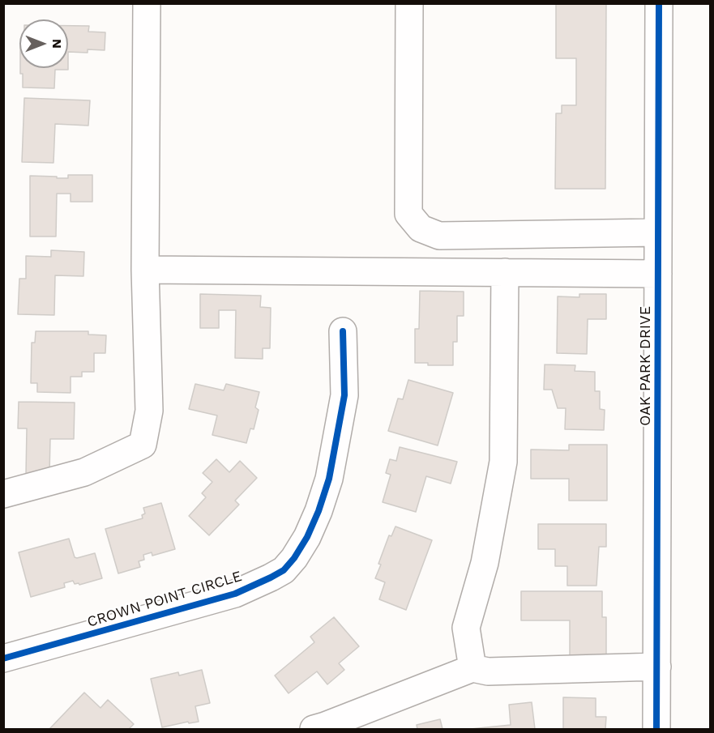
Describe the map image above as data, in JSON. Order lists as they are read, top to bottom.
{
  "streets": {
    "street": ["OAK PARK DRIVE", "CROWN POINT CIRCLE"]
  },
  "north": "right"
}
